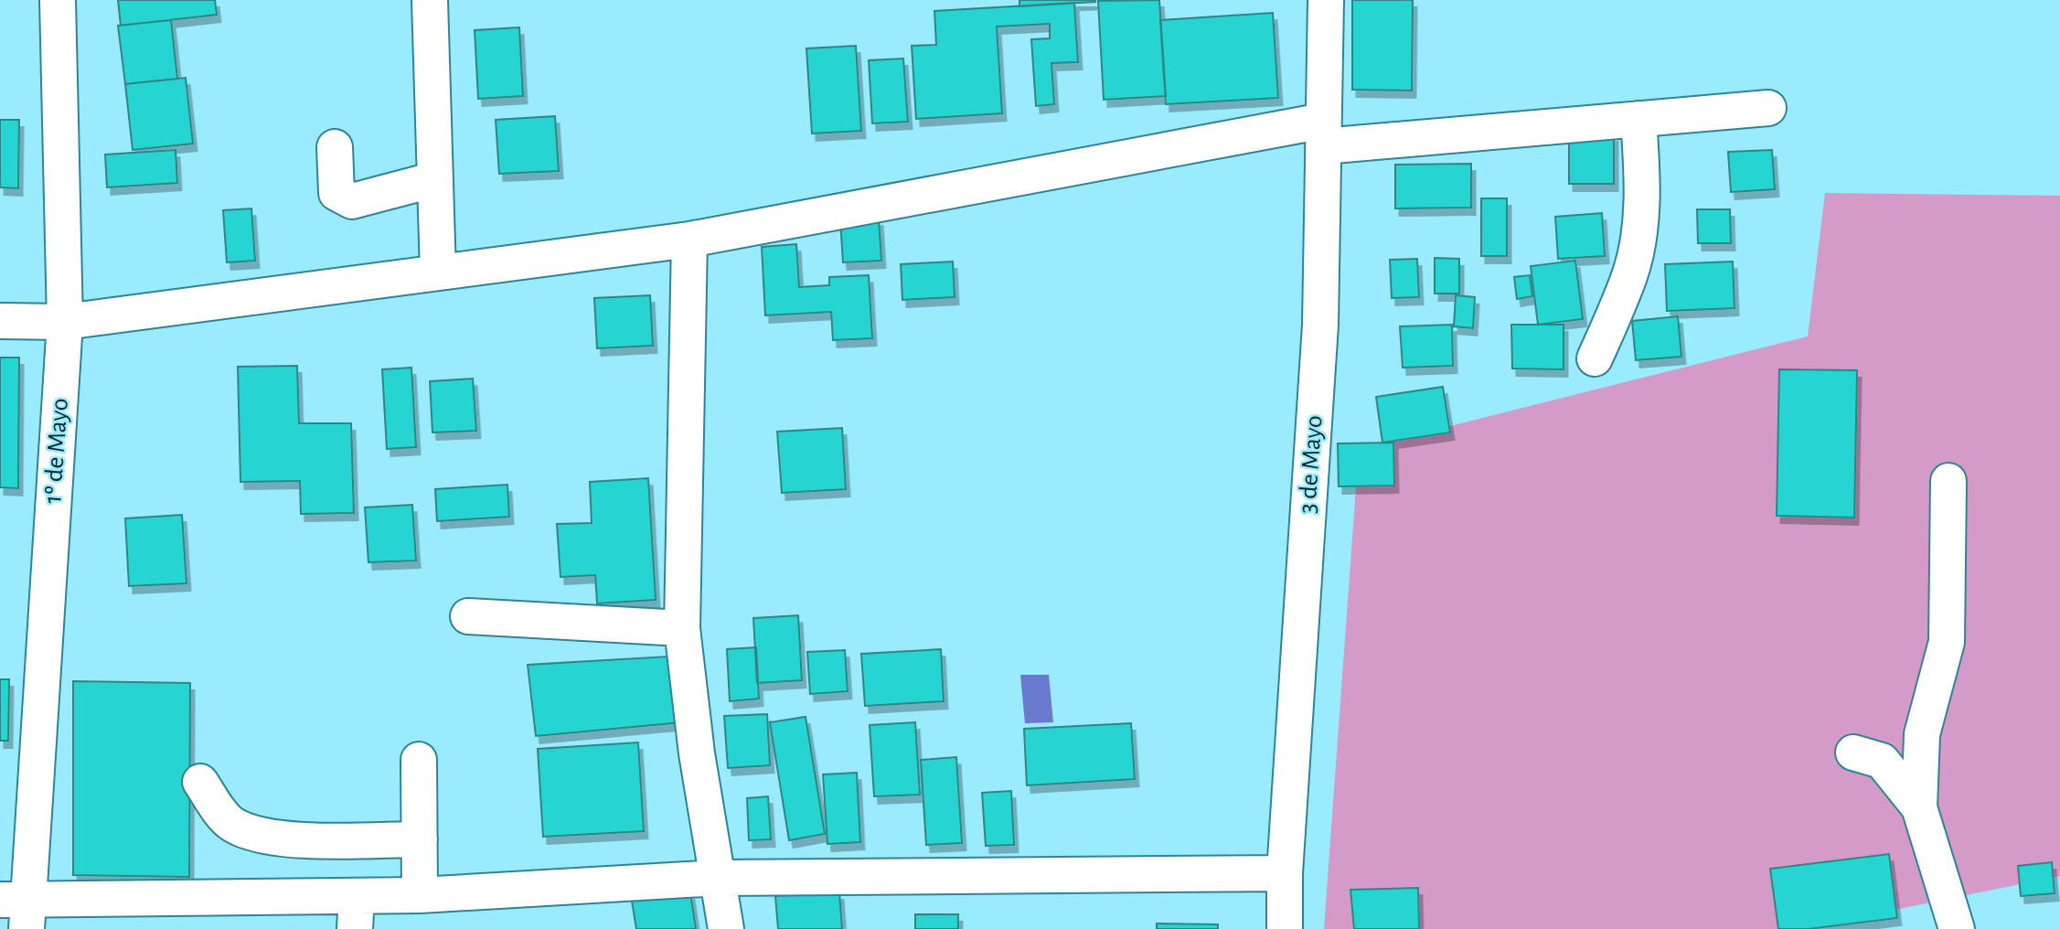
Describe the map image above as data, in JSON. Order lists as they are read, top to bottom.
{
  "streets": {
    "street": ["1º de Mayo", "3 de Mayo"]
  }
}
